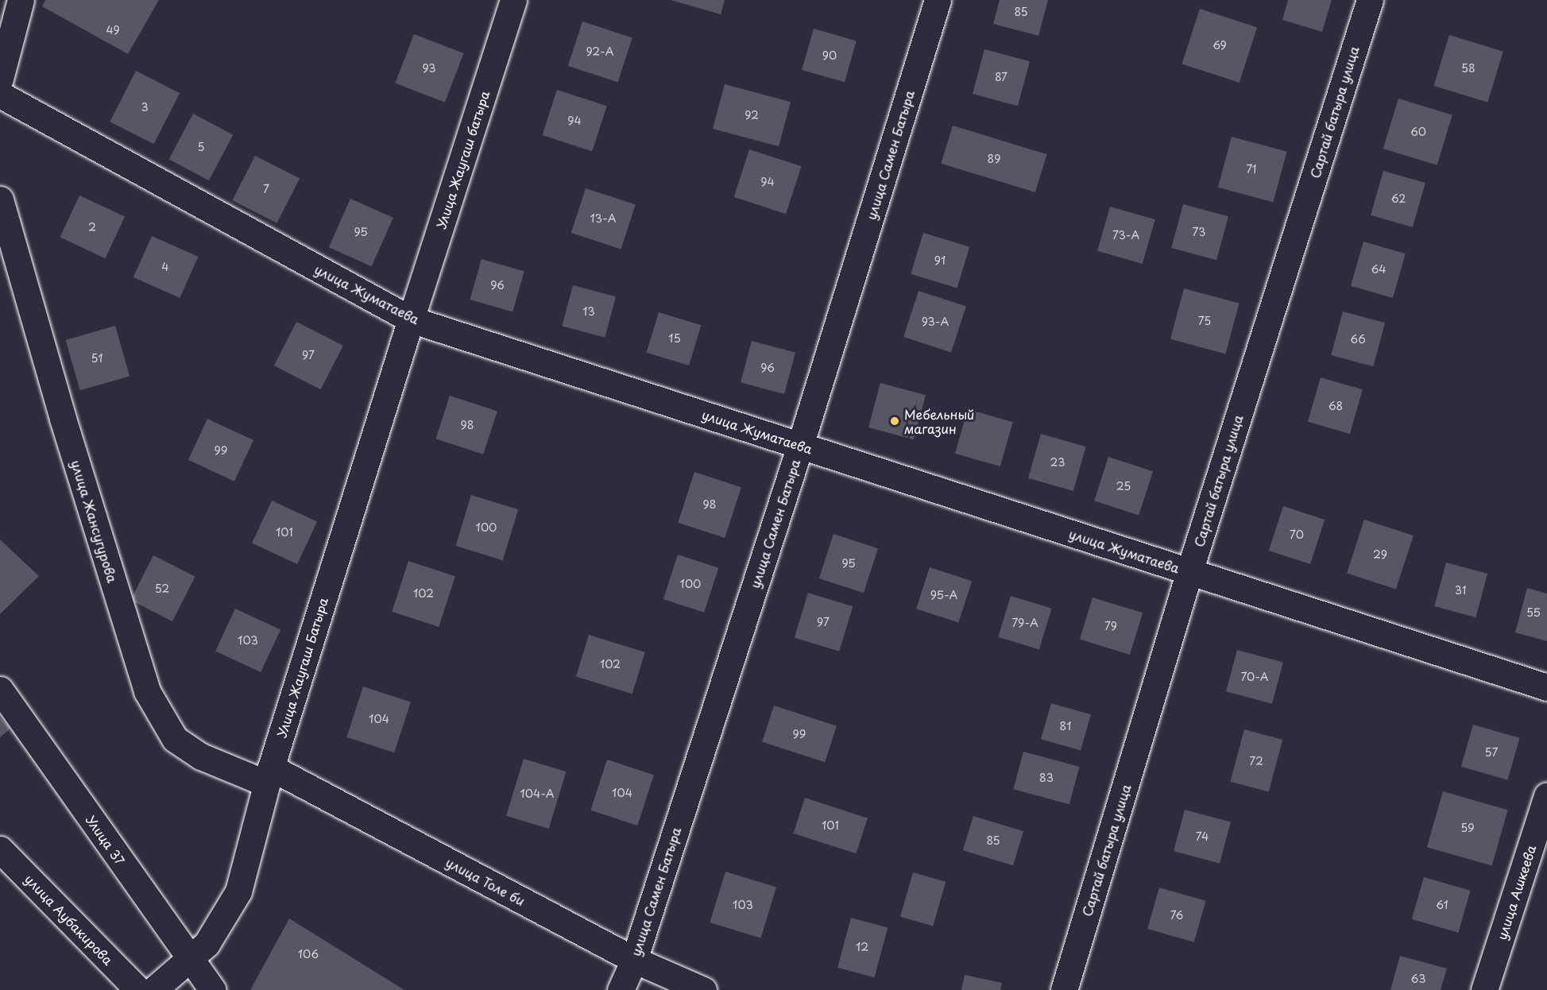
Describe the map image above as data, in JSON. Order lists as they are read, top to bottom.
{
  "streets": {
    "street": [
      "Сартай батыра улица",
      "улица Самен Батыра",
      "Улица Жаугаш батыра",
      "улица Жуматаева",
      "улица Жансугурова",
      "Улица Жаугаш Батыра",
      "Улица 37",
      "улица Толе би",
      "улица Ашкеева",
      "улица Аубакирова"
    ]
  },
  "crossings": [
    ["Сартай батыра улица", "улица Жуматаева"],
    ["улица Самен Батыра", "улица Жуматаева"],
    ["улица Самен Батыра", "улица Толе би"],
    ["Улица Жаугаш батыра", "улица Жуматаева"],
    ["Улица Жаугаш батыра", "Улица Жаугаш Батыра"],
    ["улица Жуматаева", "Улица Жаугаш Батыра"],
    ["улица Жансугурова", "Улица Жаугаш Батыра"],
    ["улица Жансугурова", "улица Толе би"],
    ["Улица Жаугаш Батыра", "улица Толе би"]
  ],
  "places": ["Мебельный магазин"],
  "house_numbers": [
    "85",
    "49",
    "69",
    "92-А",
    "90",
    "93",
    "58",
    "87",
    "3",
    "92",
    "94",
    "60",
    "5",
    "89",
    "71",
    "94",
    "7",
    "62",
    "13-А",
    "2",
    "95",
    "73",
    "73-А",
    "91",
    "4",
    "64",
    "96",
    "13",
    "75",
    "93-А",
    "15",
    "66",
    "97",
    "51",
    "96",
    "68",
    "98",
    "99",
    "23",
    "25",
    "98",
    "100",
    "101",
    "70",
    "29",
    "95",
    "100",
    "52",
    "31",
    "102",
    "95-А",
    "55",
    "97",
    "79-А",
    "79",
    "103",
    "102",
    "70-А",
    "104",
    "81",
    "99",
    "57",
    "72",
    "83",
    "104",
    "104-А",
    "101",
    "59",
    "74",
    "85",
    "103",
    "61",
    "76",
    "12",
    "106",
    "63"
  ]
}
